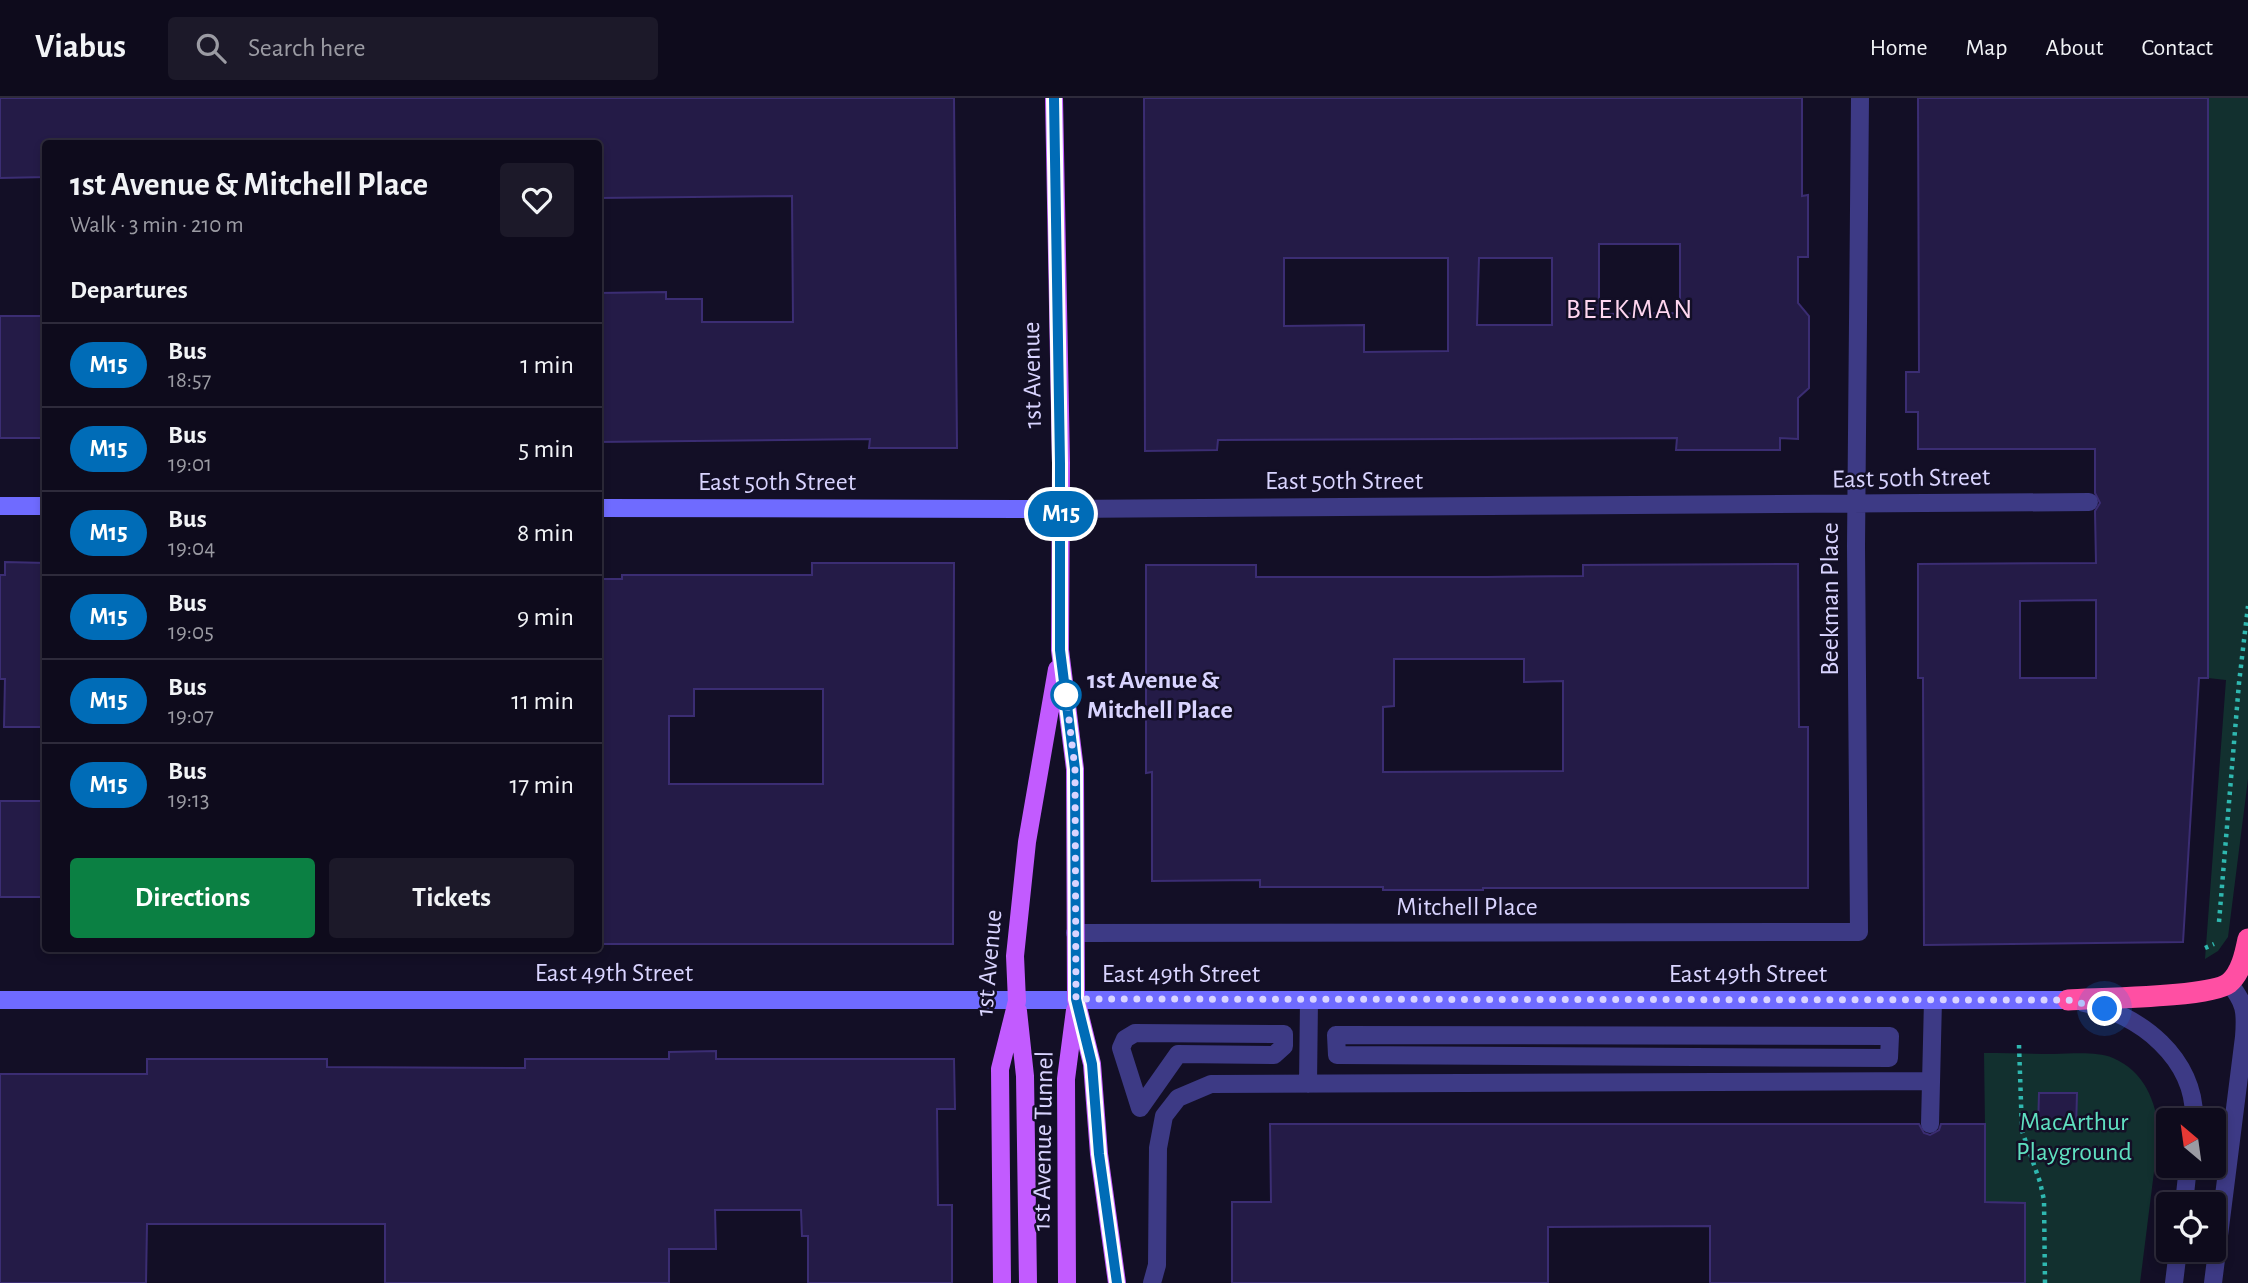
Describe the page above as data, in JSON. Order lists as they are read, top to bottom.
{
  "streets": {
    "main road": [
      "1st Avenue",
      "East 50th Street",
      "East 49th Street",
      "1st Avenue Tunnel"
    ],
    "street": ["Beekman Place", "Mitchell Place"]
  },
  "crossings": [
    ["1st Avenue", "East 50th Street"],
    ["1st Avenue", "Mitchell Place"],
    ["1st Avenue", "East 49th Street"],
    ["1st Avenue", "1st Avenue Tunnel"],
    ["East 50th Street", "Beekman Place"],
    ["Beekman Place", "Mitchell Place"],
    ["East 49th Street", "1st Avenue Tunnel"]
  ],
  "districts": ["BEEKMAN"],
  "parks": ["MacArthur Playground"],
  "places": ["1st Avenue & Mitchell Place"],
  "lines": ["bus line M15"],
  "north": "top left",
  "page": {
    "header": "Viabus",
    "search": "Search here",
    "nav": [
      "Home",
      "Map",
      "About",
      "Contact"
    ],
    "on_map": "M15",
    "heading": [
      ["1st Avenue & Mitchell Place", "Walk · 3 min · 210 m"],
      "Departures"
    ],
    "list": [
      {
        "mark": "M15",
        "name": "Bus",
        "note": "18:57",
        "value": "1 min"
      },
      {
        "mark": "M15",
        "name": "Bus",
        "note": "19:01",
        "value": "5 min"
      },
      {
        "mark": "M15",
        "name": "Bus",
        "note": "19:04",
        "value": "8 min"
      },
      {
        "mark": "M15",
        "name": "Bus",
        "note": "19:05",
        "value": "9 min"
      },
      {
        "mark": "M15",
        "name": "Bus",
        "note": "19:07",
        "value": "11 min"
      },
      {
        "mark": "M15",
        "name": "Bus",
        "note": "19:13",
        "value": "17 min"
      }
    ],
    "buttons": ["Directions", "Tickets"]
  }
}
